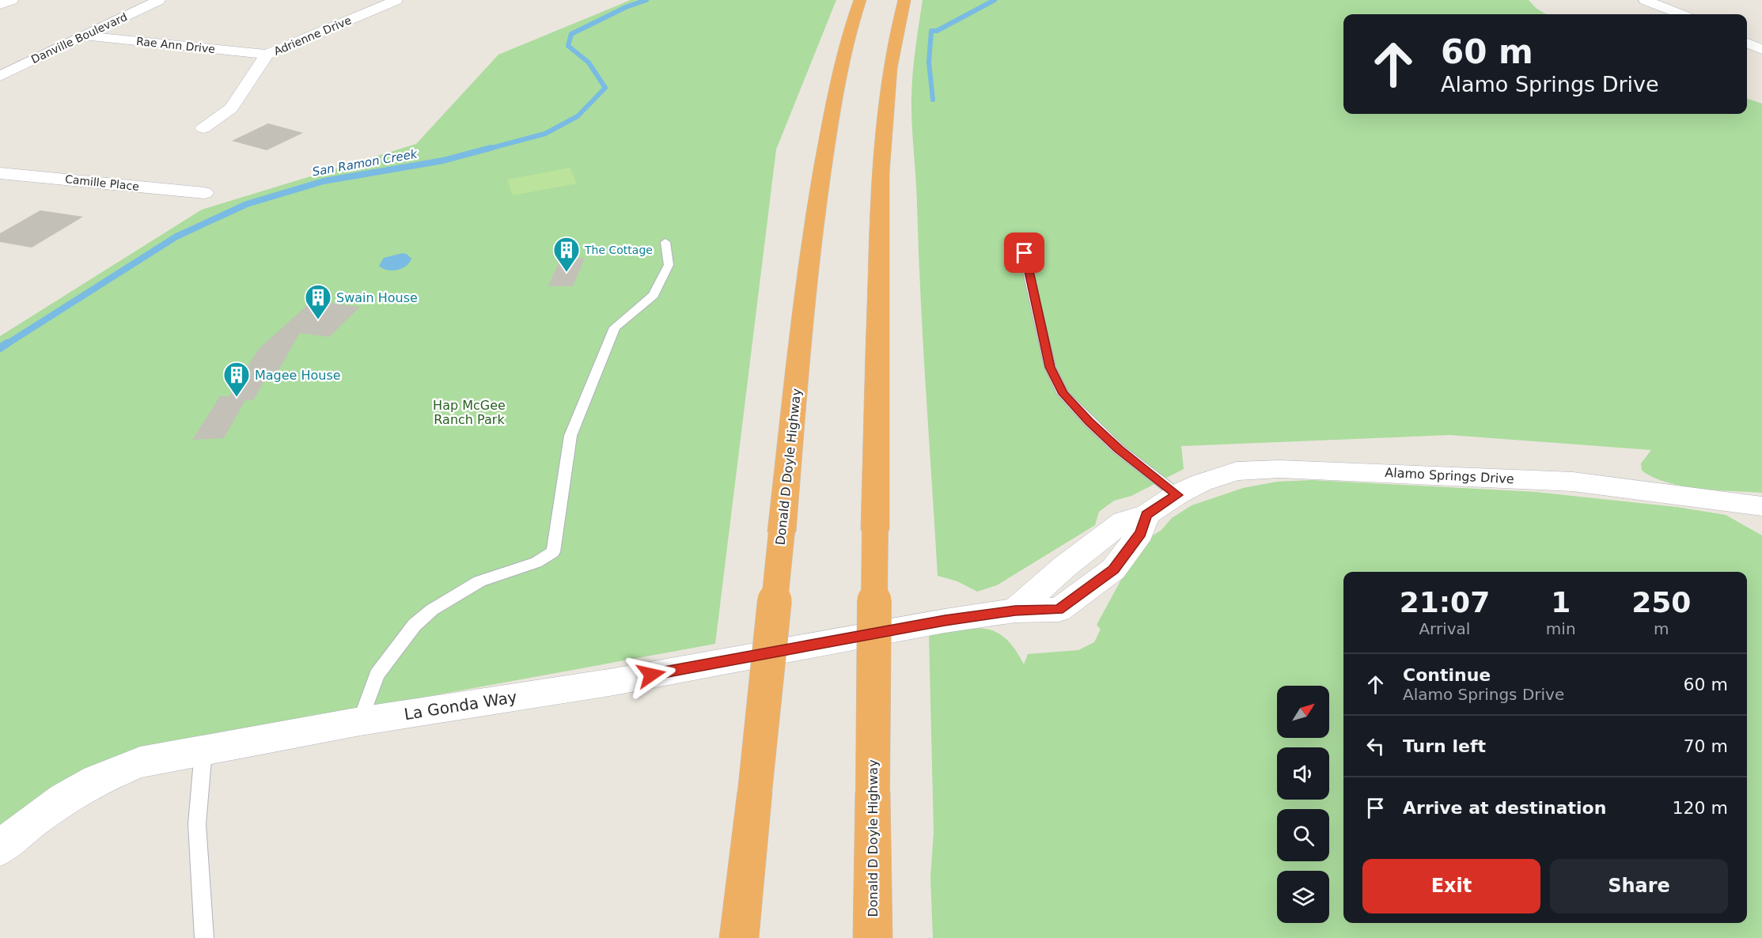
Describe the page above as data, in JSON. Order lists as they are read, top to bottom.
{
  "streets": {
    "highway": ["Donald D Doyle Highway"],
    "street": [
      "Adrienne Drive",
      "Danville Boulevard",
      "Rae Ann Drive",
      "Camille Place",
      "Alamo Springs Drive",
      "La Gonda Way"
    ]
  },
  "crossings": [
    ["Adrienne Drive", "Rae Ann Drive"],
    ["Danville Boulevard", "Rae Ann Drive"],
    ["Alamo Springs Drive", "La Gonda Way"]
  ],
  "water": ["San Ramon Creek"],
  "parks": ["Hap McGee Ranch Park"],
  "places": {
    "building": ["The Cottage", "Swain House", "Magee House"]
  },
  "north": "top right",
  "page": {
    "turn": ["60 m", "Alamo Springs Drive"],
    "eta": [
      "21:07",
      "Arrival",
      "1",
      "min",
      "250",
      "m"
    ],
    "list": [
      {
        "name": "Continue",
        "note": "Alamo Springs Drive",
        "value": "60 m"
      },
      {
        "name": "Turn left",
        "value": "70 m"
      },
      {
        "name": "Arrive at destination",
        "value": "120 m"
      }
    ],
    "buttons": ["Exit", "Share"]
  }
}
